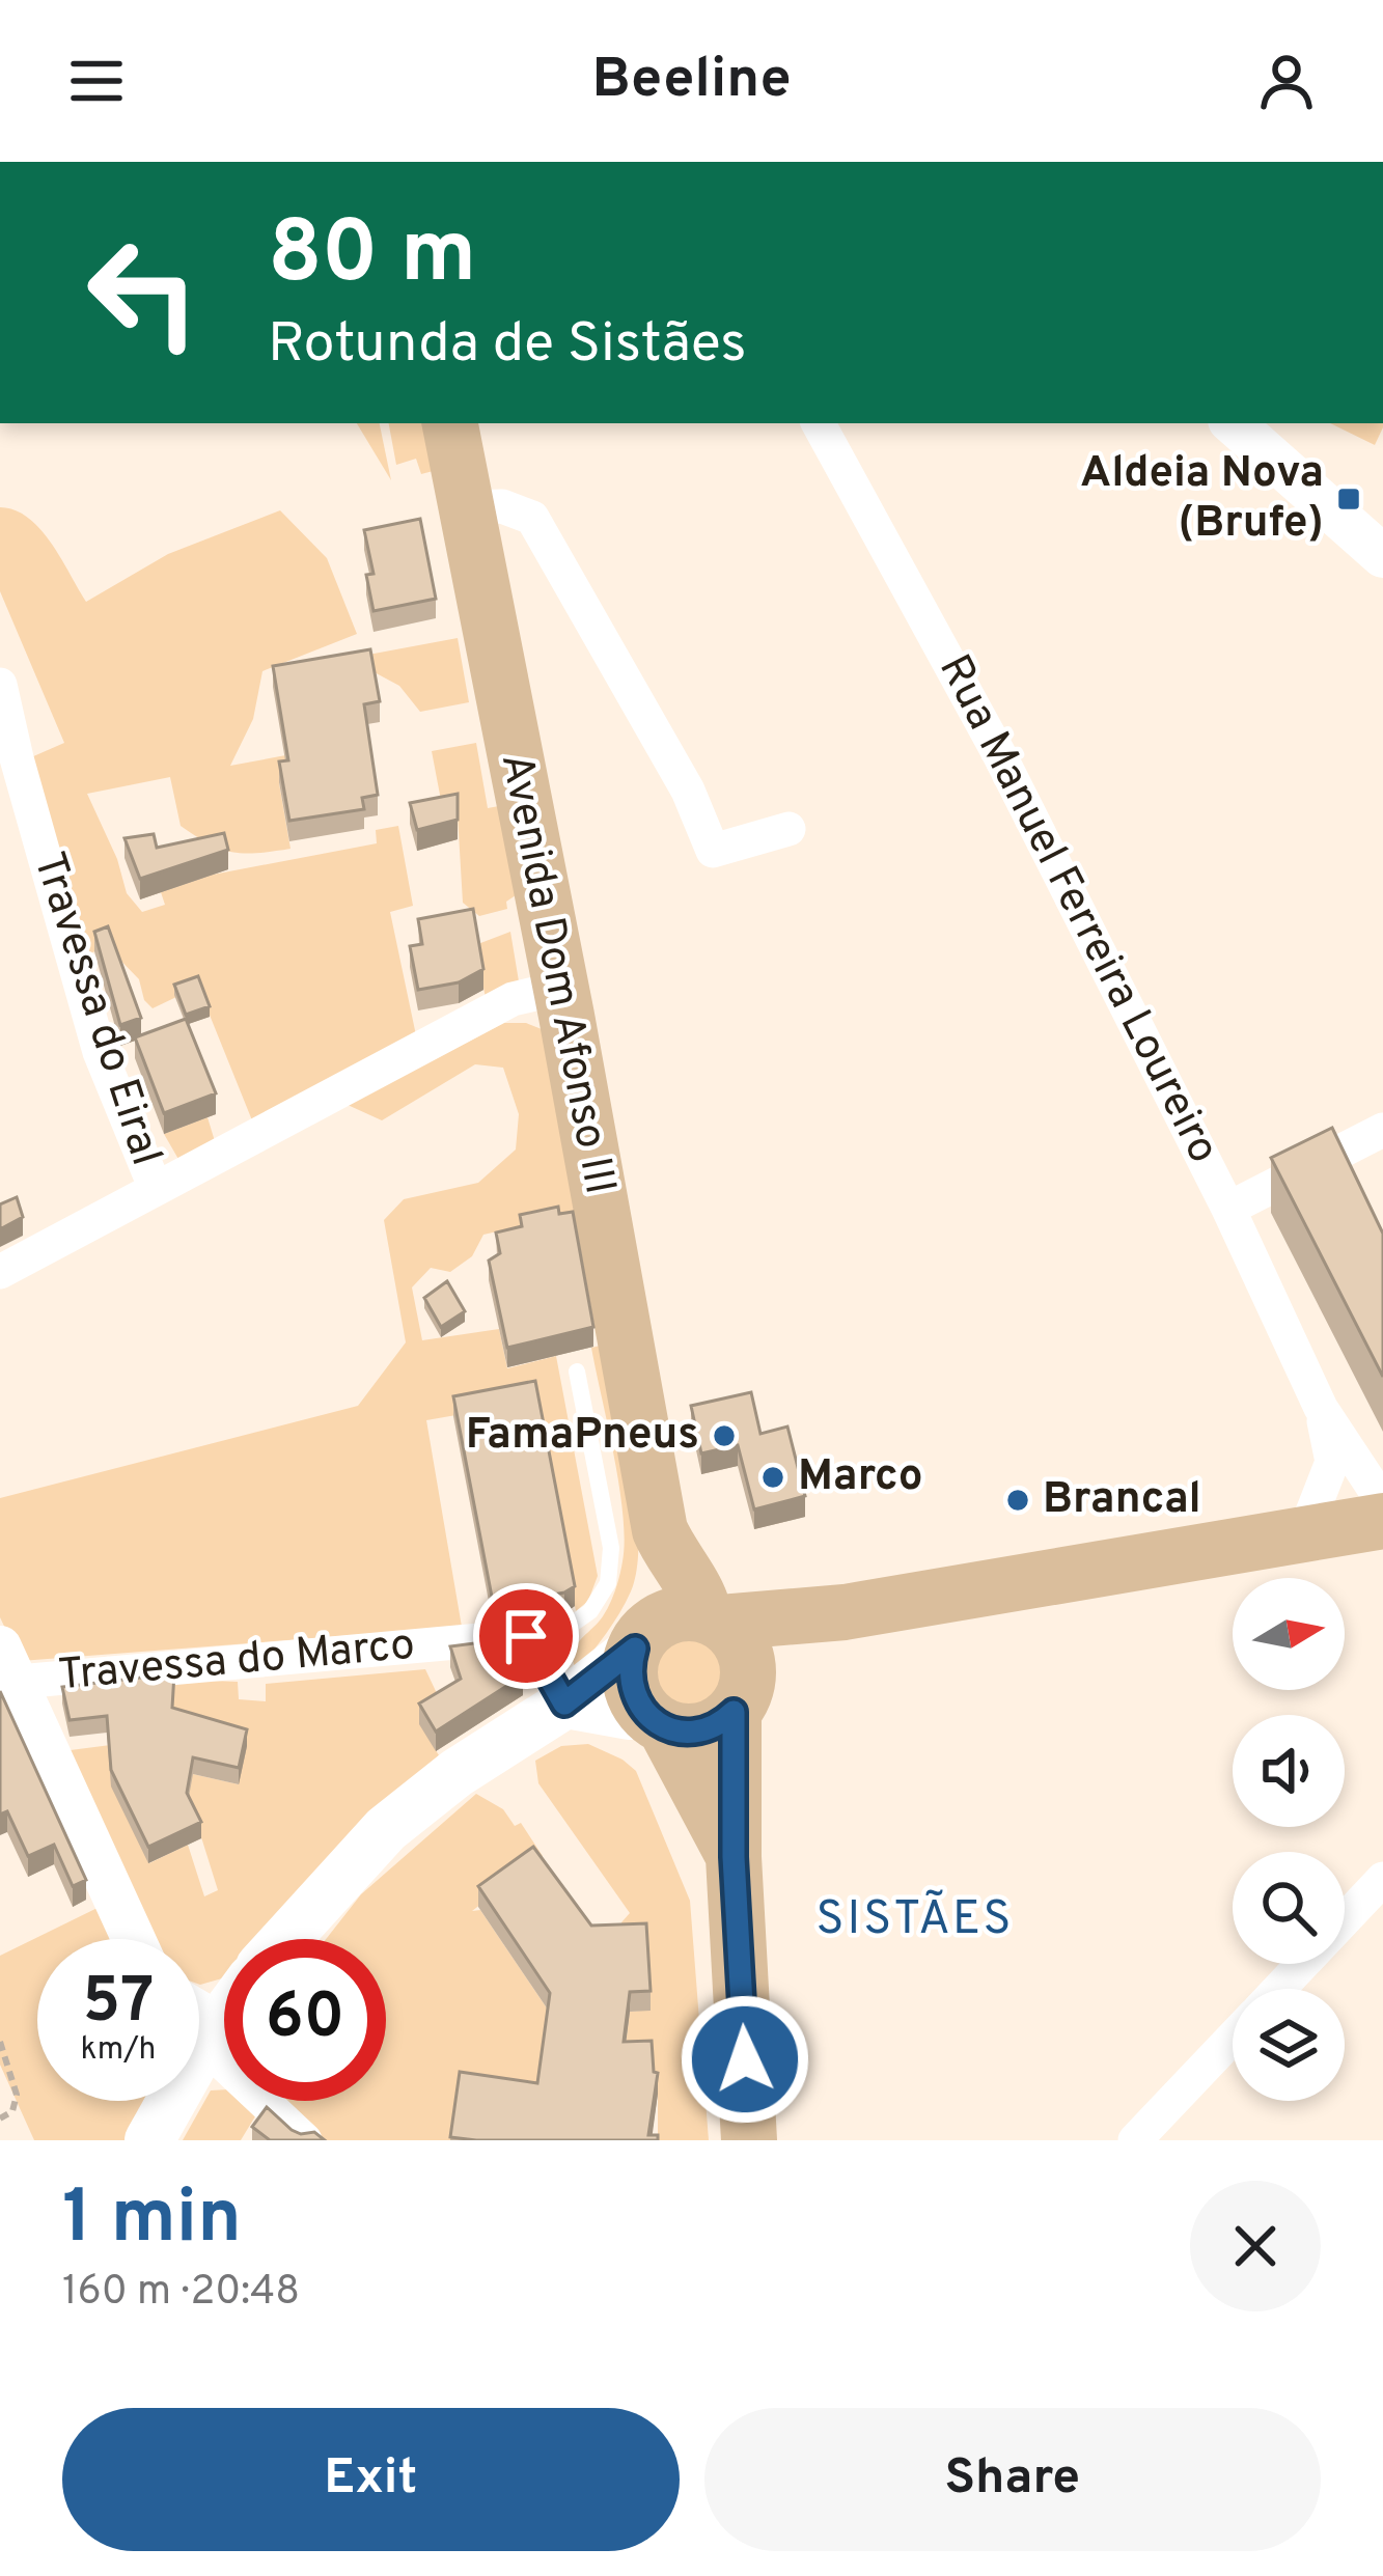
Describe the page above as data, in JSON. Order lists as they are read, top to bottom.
{
  "streets": {
    "main road": ["Avenida Dom Afonso III"],
    "street": ["Rua Manuel Ferreira Loureiro", "Travessa do Eiral", "Travessa do Marco"]
  },
  "crossings": [
    ["Avenida Dom Afonso III", "Travessa do Eiral"]
  ],
  "districts": ["SISTÃES"],
  "places": {
    "transit": ["Aldeia Nova (Brufe)"],
    "other": ["FamaPneus", "Marco", "Brancal"]
  },
  "north": "right",
  "page": {
    "header": "Beeline",
    "turn": ["80 m", "Rotunda de Sistães"],
    "speed": "57 km/h",
    "limit": "60",
    "heading": ["1 min", "160 m · 20:48"],
    "buttons": ["Exit", "Share"]
  }
}
